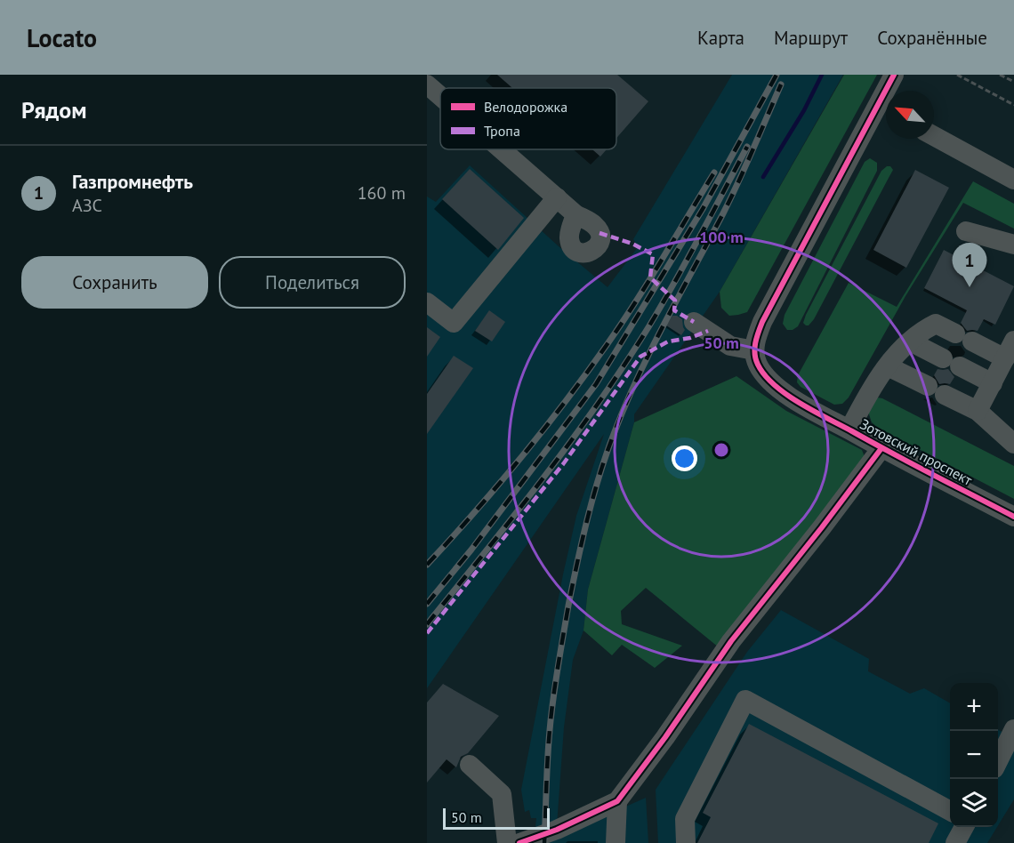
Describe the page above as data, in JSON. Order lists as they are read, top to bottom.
{
  "streets": {
    "street": ["Зотовский проспект"]
  },
  "legend": ["Велодорожка", "Тропа"],
  "scale_bar": "50 m",
  "north": "top left",
  "page": {
    "header": "Locato",
    "nav": ["Карта", "Маршрут", "Сохранённые"],
    "heading": "Рядом",
    "list": [
      {
        "mark": "1",
        "name": "Газпромнефть",
        "note": "АЗС",
        "value": "160 m"
      }
    ],
    "buttons": ["Сохранить", "Поделиться"],
    "pins": "1",
    "map_buttons": ["+", "−"],
    "scale": "50 m"
  },
  "rings": ["100 m", "50 m"]
}
